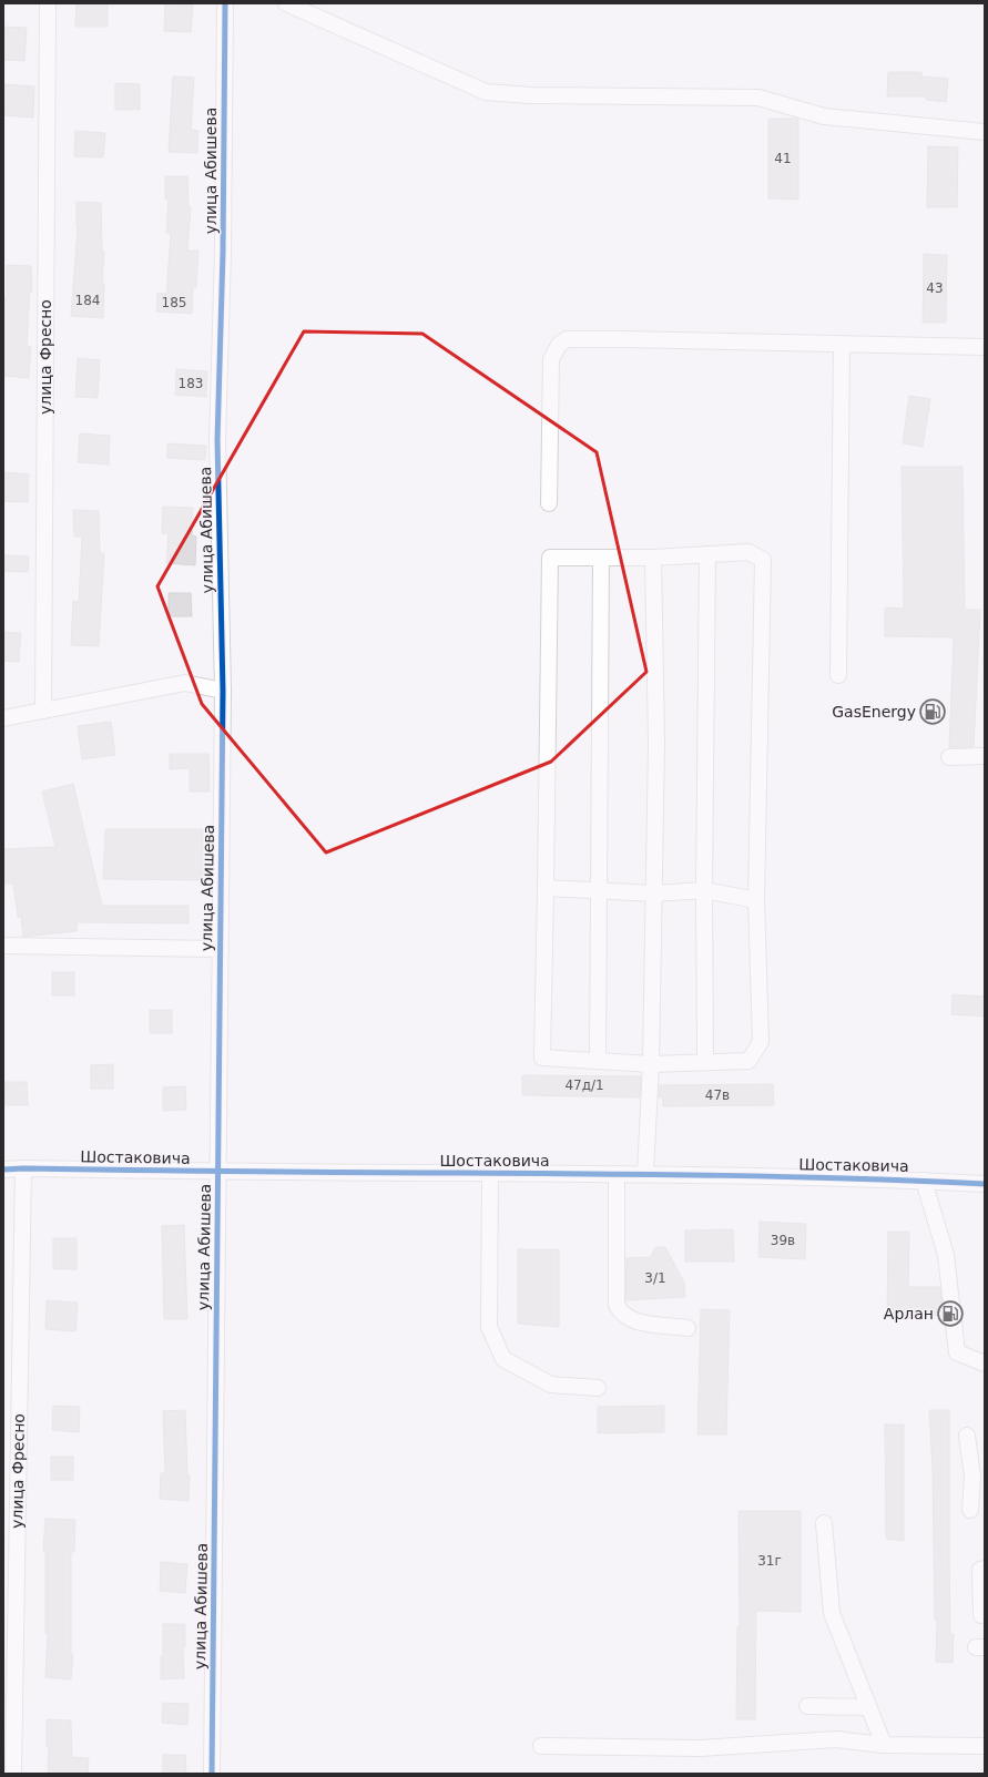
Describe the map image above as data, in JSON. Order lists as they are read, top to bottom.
{
  "streets": {
    "street": ["улица Абишева", "улица Фресно", "Шостаковича"]
  },
  "crossings": [
    ["улица Абишева", "Шостаковича"],
    ["улица Фресно", "Шостаковича"]
  ],
  "places": {
    "fuel station": ["GasEnergy", "Арлан"]
  },
  "house_numbers": [
    "41",
    "43",
    "184",
    "185",
    "183",
    "47д/1",
    "47в",
    "39в",
    "3/1",
    "31г"
  ]
}
